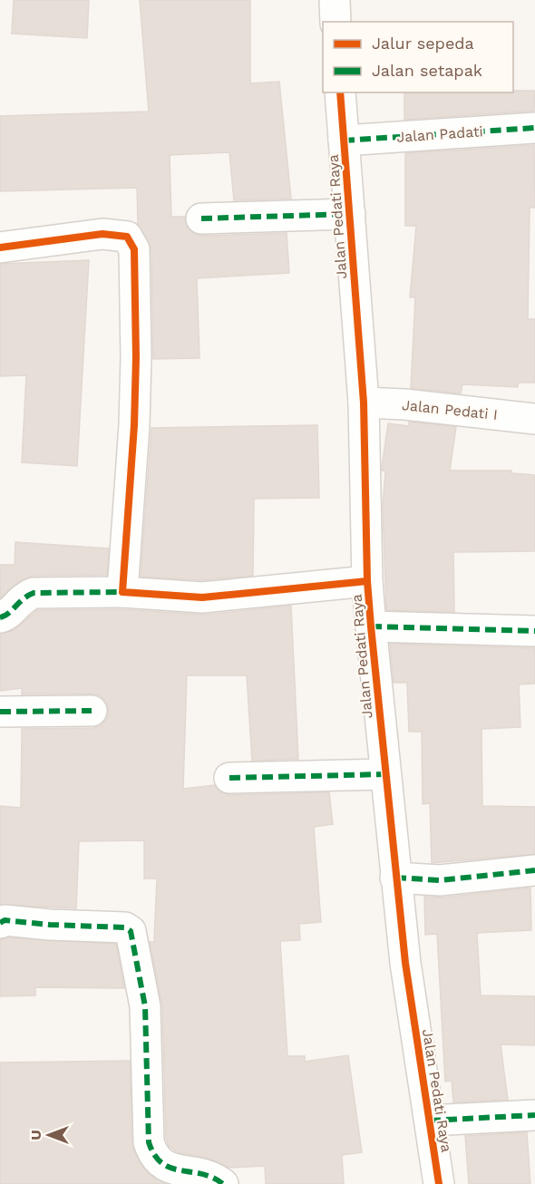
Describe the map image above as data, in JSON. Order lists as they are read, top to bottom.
{
  "streets": {
    "street": ["Jalan Padati", "Jalan Pedati Raya", "Jalan Pedati I"]
  },
  "crossings": [
    ["Jalan Padati", "Jalan Pedati Raya"],
    ["Jalan Pedati Raya", "Jalan Pedati I"]
  ],
  "legend": ["Jalur sepeda", "Jalan setapak"],
  "north": "left"
}
